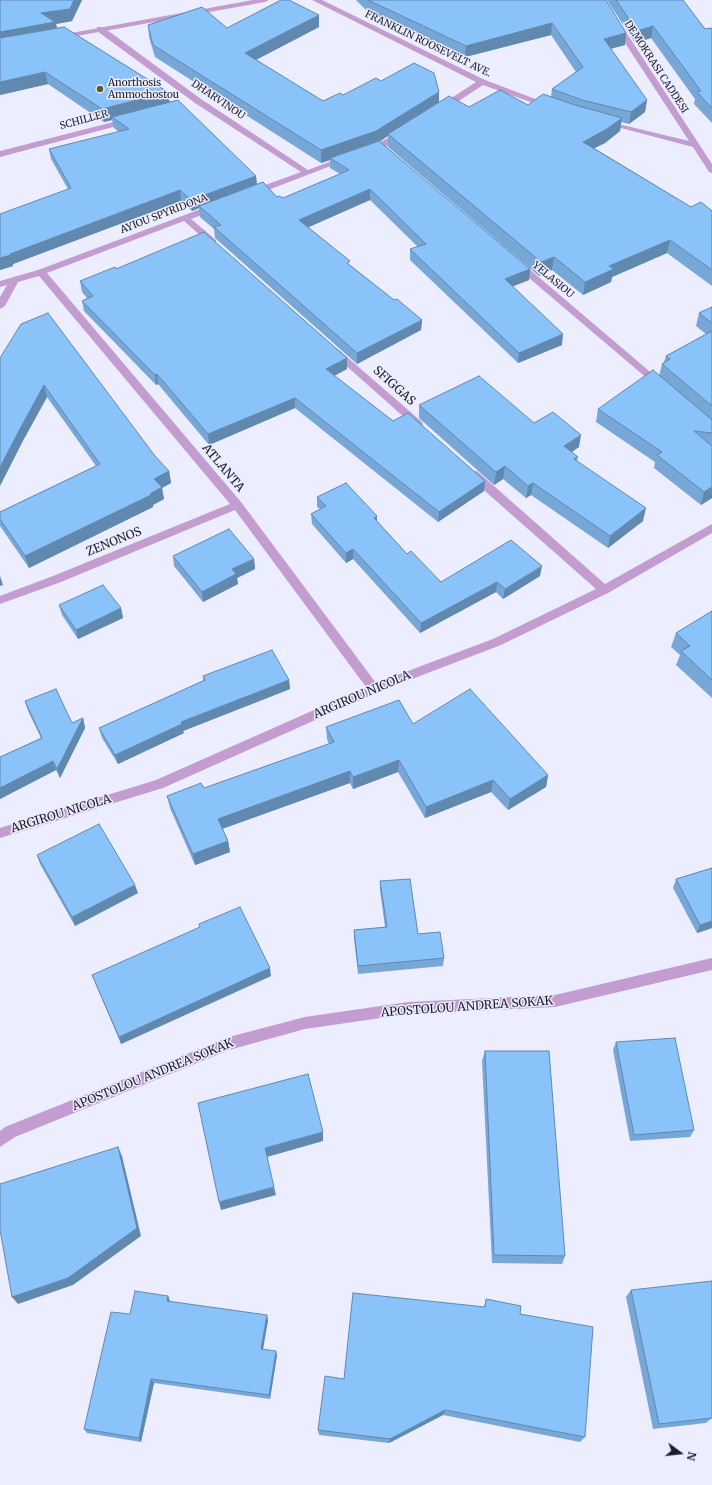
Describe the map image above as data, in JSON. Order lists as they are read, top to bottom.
{
  "streets": {
    "street": [
      "FRANKLIN ROOSEVELT AVE.",
      "DEMOKRASI CADDESI",
      "DHARVINOU",
      "SCHILLER",
      "AYIOU SPYRIDONA",
      "YELASIOU",
      "SFIGGAS",
      "ATLANTA",
      "ZENONOS",
      "ARGIROU NICOLA",
      "APOSTOLOU ANDREA SOKAK"
    ]
  },
  "crossings": [
    ["AYIOU SPYRIDONA", "ATLANTA"],
    ["ATLANTA", "ZENONOS"],
    ["ATLANTA", "ARGIROU NICOLA"]
  ],
  "places": ["Anorthosis Ammochostou"],
  "north": "right"
}
